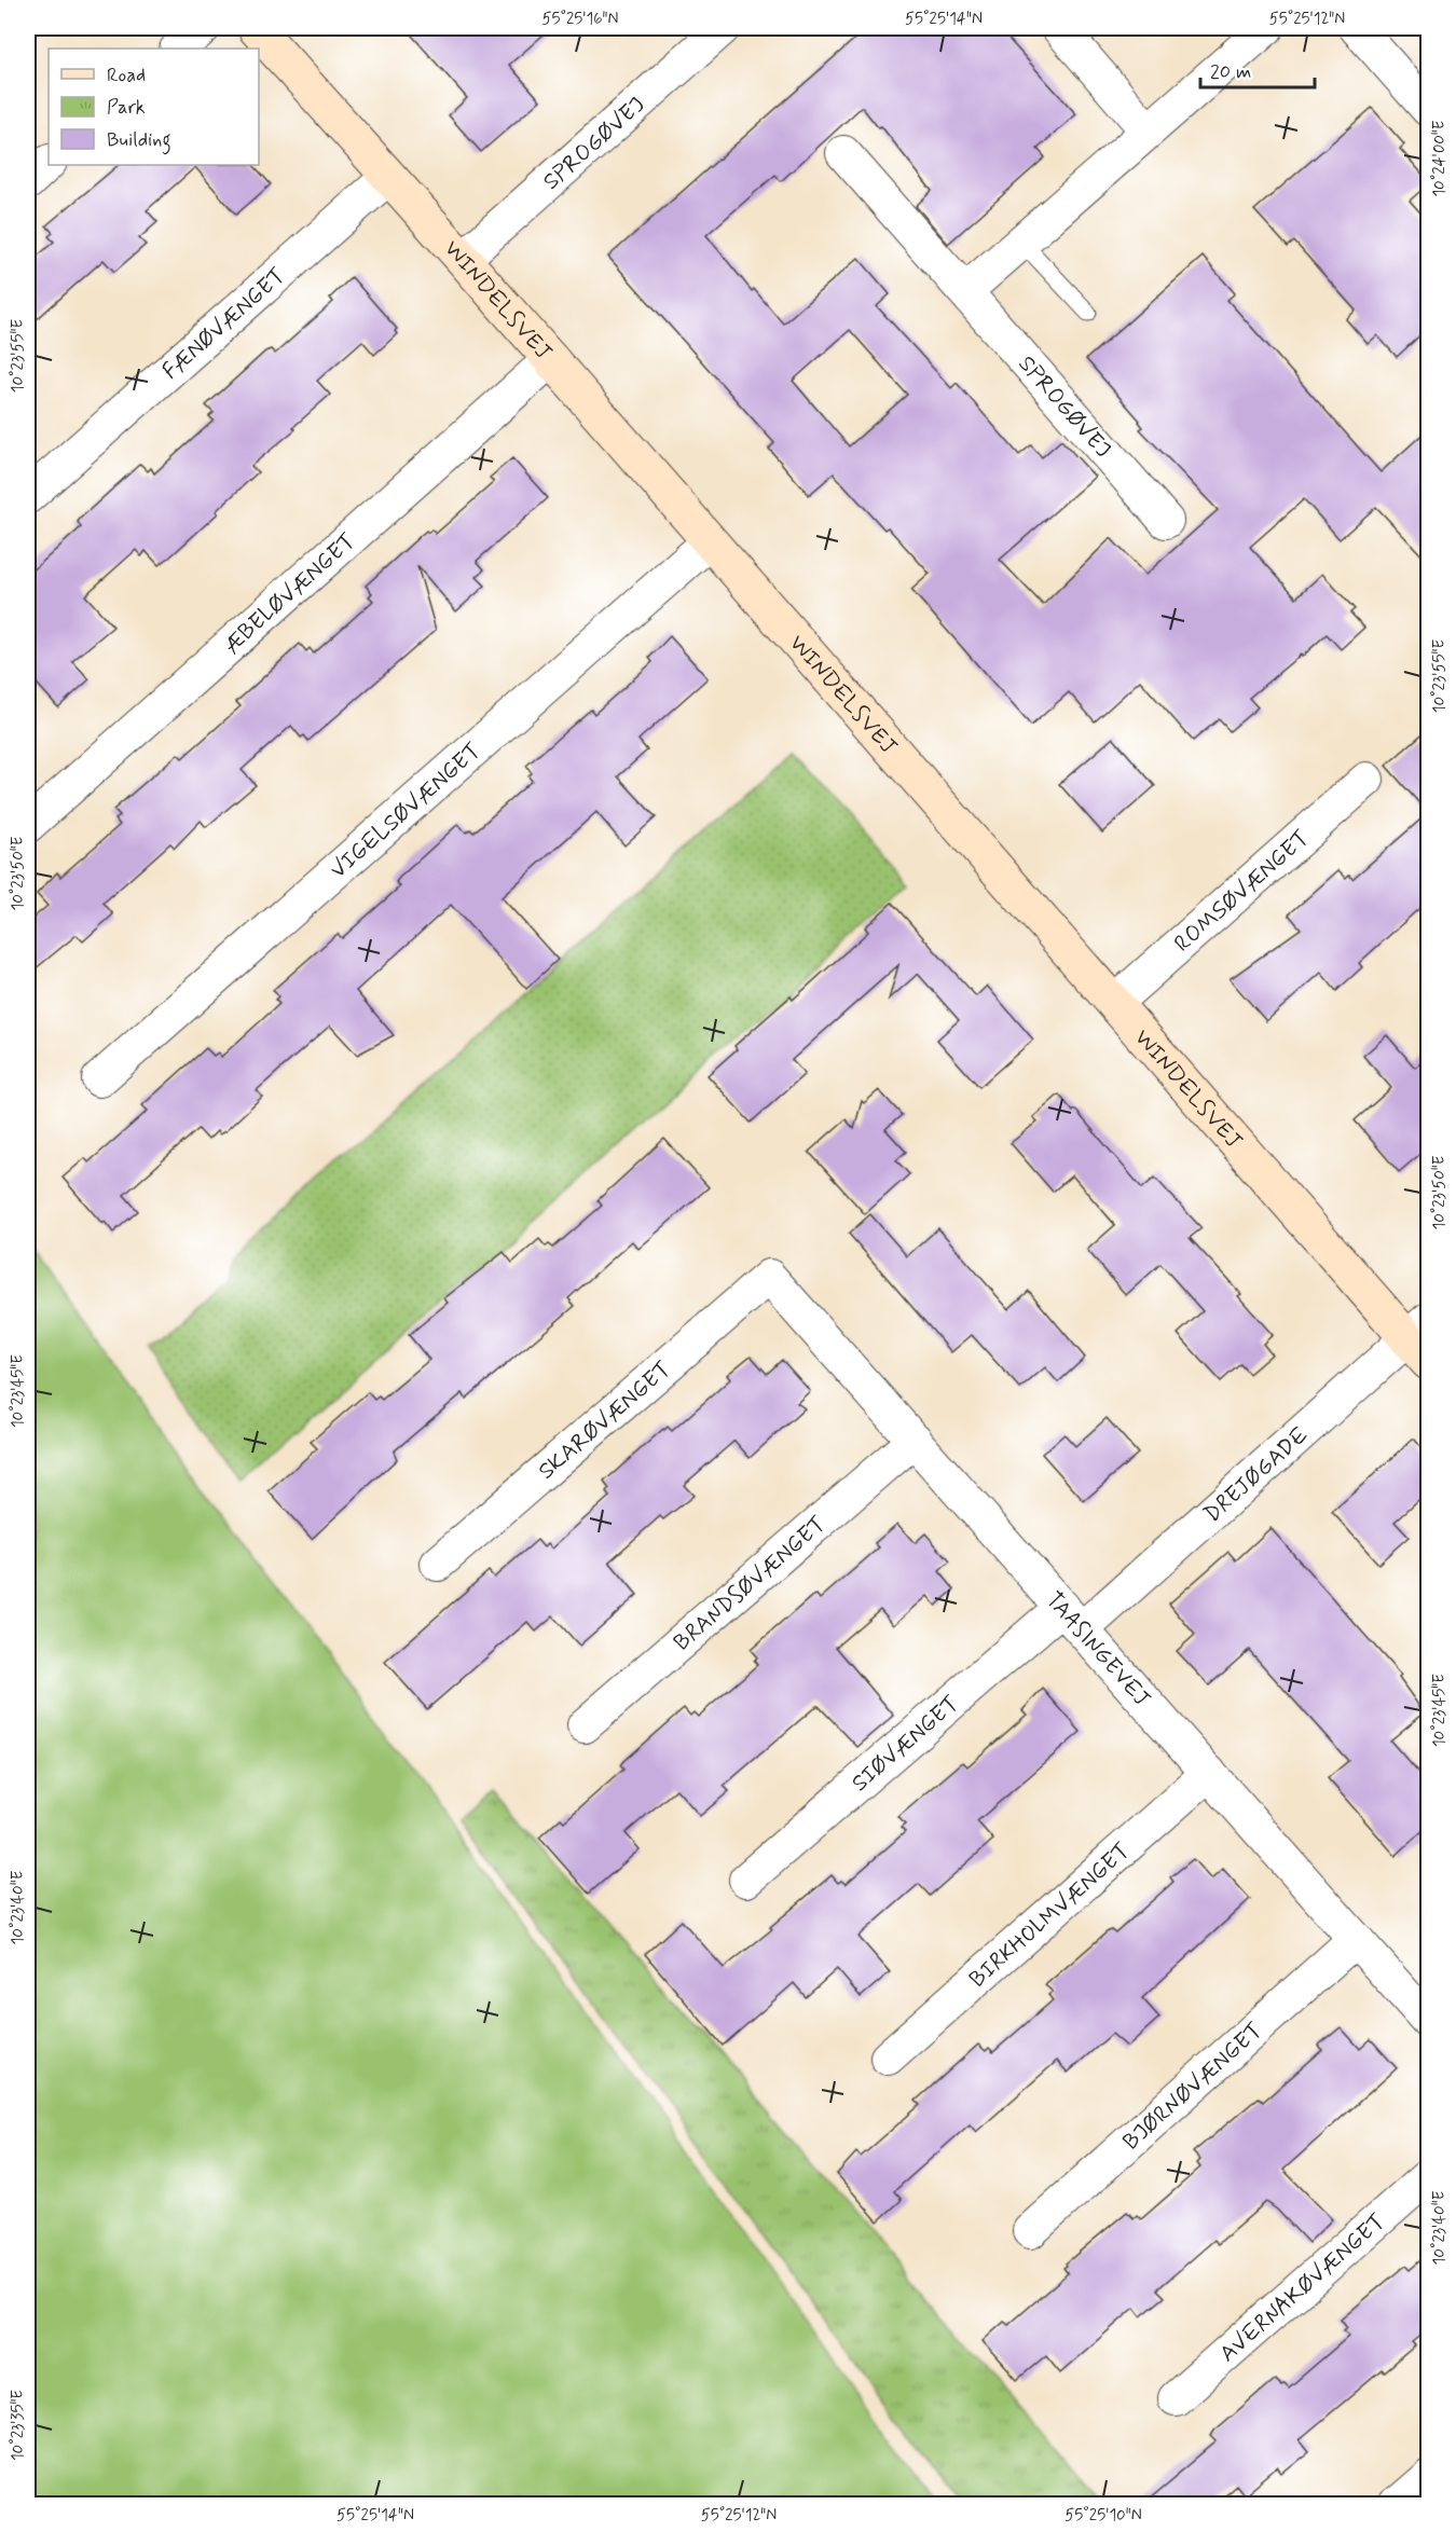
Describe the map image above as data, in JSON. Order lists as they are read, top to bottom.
{
  "streets": {
    "street": [
      "SPROGØVEJ",
      "WINDELSVEJ",
      "FÆNØVÆNGET",
      "ÆBELØVÆNGET",
      "VIGELSØVÆNGET",
      "ROMSØVÆNGET",
      "SKARØVÆNGET",
      "DREJØGADE",
      "BRANDSØVÆNGET",
      "TAASINGEVEJ",
      "SIØVÆNGET",
      "BIRKHOLMVÆNGET",
      "BJØRNØVÆNGET",
      "AVERNAKØVÆNGET"
    ]
  },
  "crossings": [
    ["SPROGØVEJ", "WINDELSVEJ"],
    ["WINDELSVEJ", "FÆNØVÆNGET"],
    ["WINDELSVEJ", "ÆBELØVÆNGET"],
    ["WINDELSVEJ", "VIGELSØVÆNGET"],
    ["WINDELSVEJ", "ROMSØVÆNGET"],
    ["WINDELSVEJ", "DREJØGADE"],
    ["SKARØVÆNGET", "TAASINGEVEJ"],
    ["DREJØGADE", "TAASINGEVEJ"],
    ["DREJØGADE", "SIØVÆNGET"],
    ["BRANDSØVÆNGET", "TAASINGEVEJ"],
    ["TAASINGEVEJ", "SIØVÆNGET"],
    ["TAASINGEVEJ", "BIRKHOLMVÆNGET"],
    ["TAASINGEVEJ", "BJØRNØVÆNGET"]
  ],
  "legend": ["Road", "Park", "Building"],
  "scale_bar": "20 m",
  "coordinates": [
    "55°25'16\"N",
    "55°25'14\"N",
    "55°25'12\"N",
    "10°24'00\"E",
    "10°23'55\"E",
    "10°23'50\"E",
    "10°23'45\"E",
    "10°23'40\"E",
    "10°23'35\"E",
    "55°25'10\"N"
  ]
}
